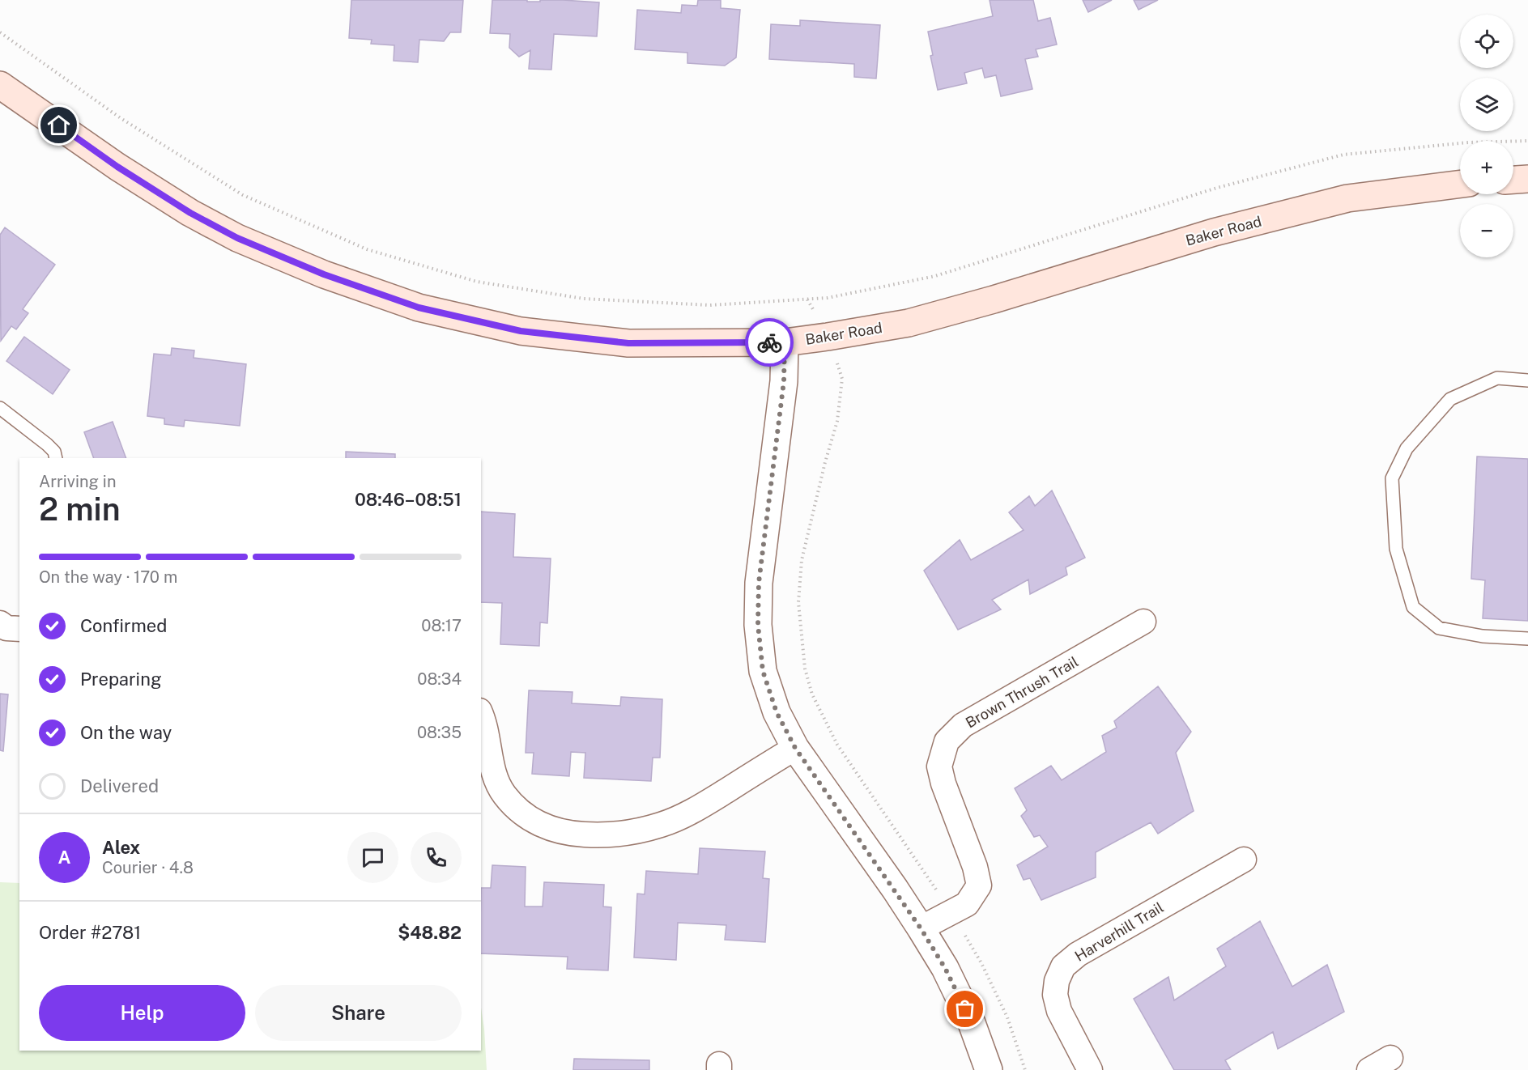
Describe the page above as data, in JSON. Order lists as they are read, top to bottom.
{
  "streets": {
    "main road": ["Baker Road"],
    "street": ["Brown Thrush Trail", "Harverhill Trail"]
  },
  "page": {
    "map_buttons": ["+", "−"],
    "heading": ["2 min", "Arriving in", "08:46–08:51"],
    "panel": [
      "Alex",
      "Courier · 4.8",
      "Order #2781",
      "$48.82"
    ],
    "bar": "On the way · 170 m",
    "list": [
      ["Confirmed", "08:17"],
      ["Preparing", "08:34"],
      ["On the way", "08:35"],
      "Delivered"
    ],
    "round": "A",
    "buttons": ["Help", "Share"]
  }
}
